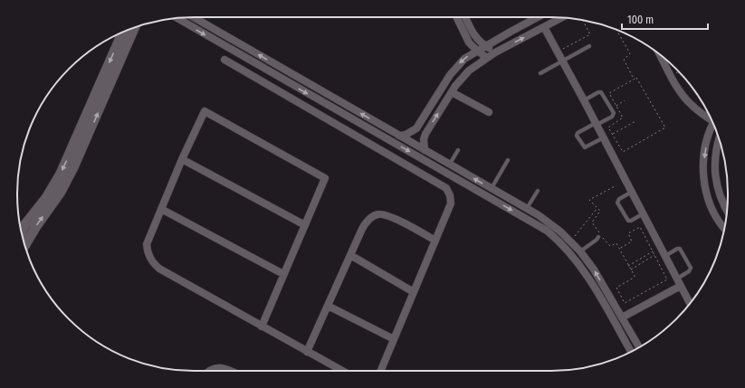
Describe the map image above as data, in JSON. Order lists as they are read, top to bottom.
{
  "scale_bar": "100 m"
}
